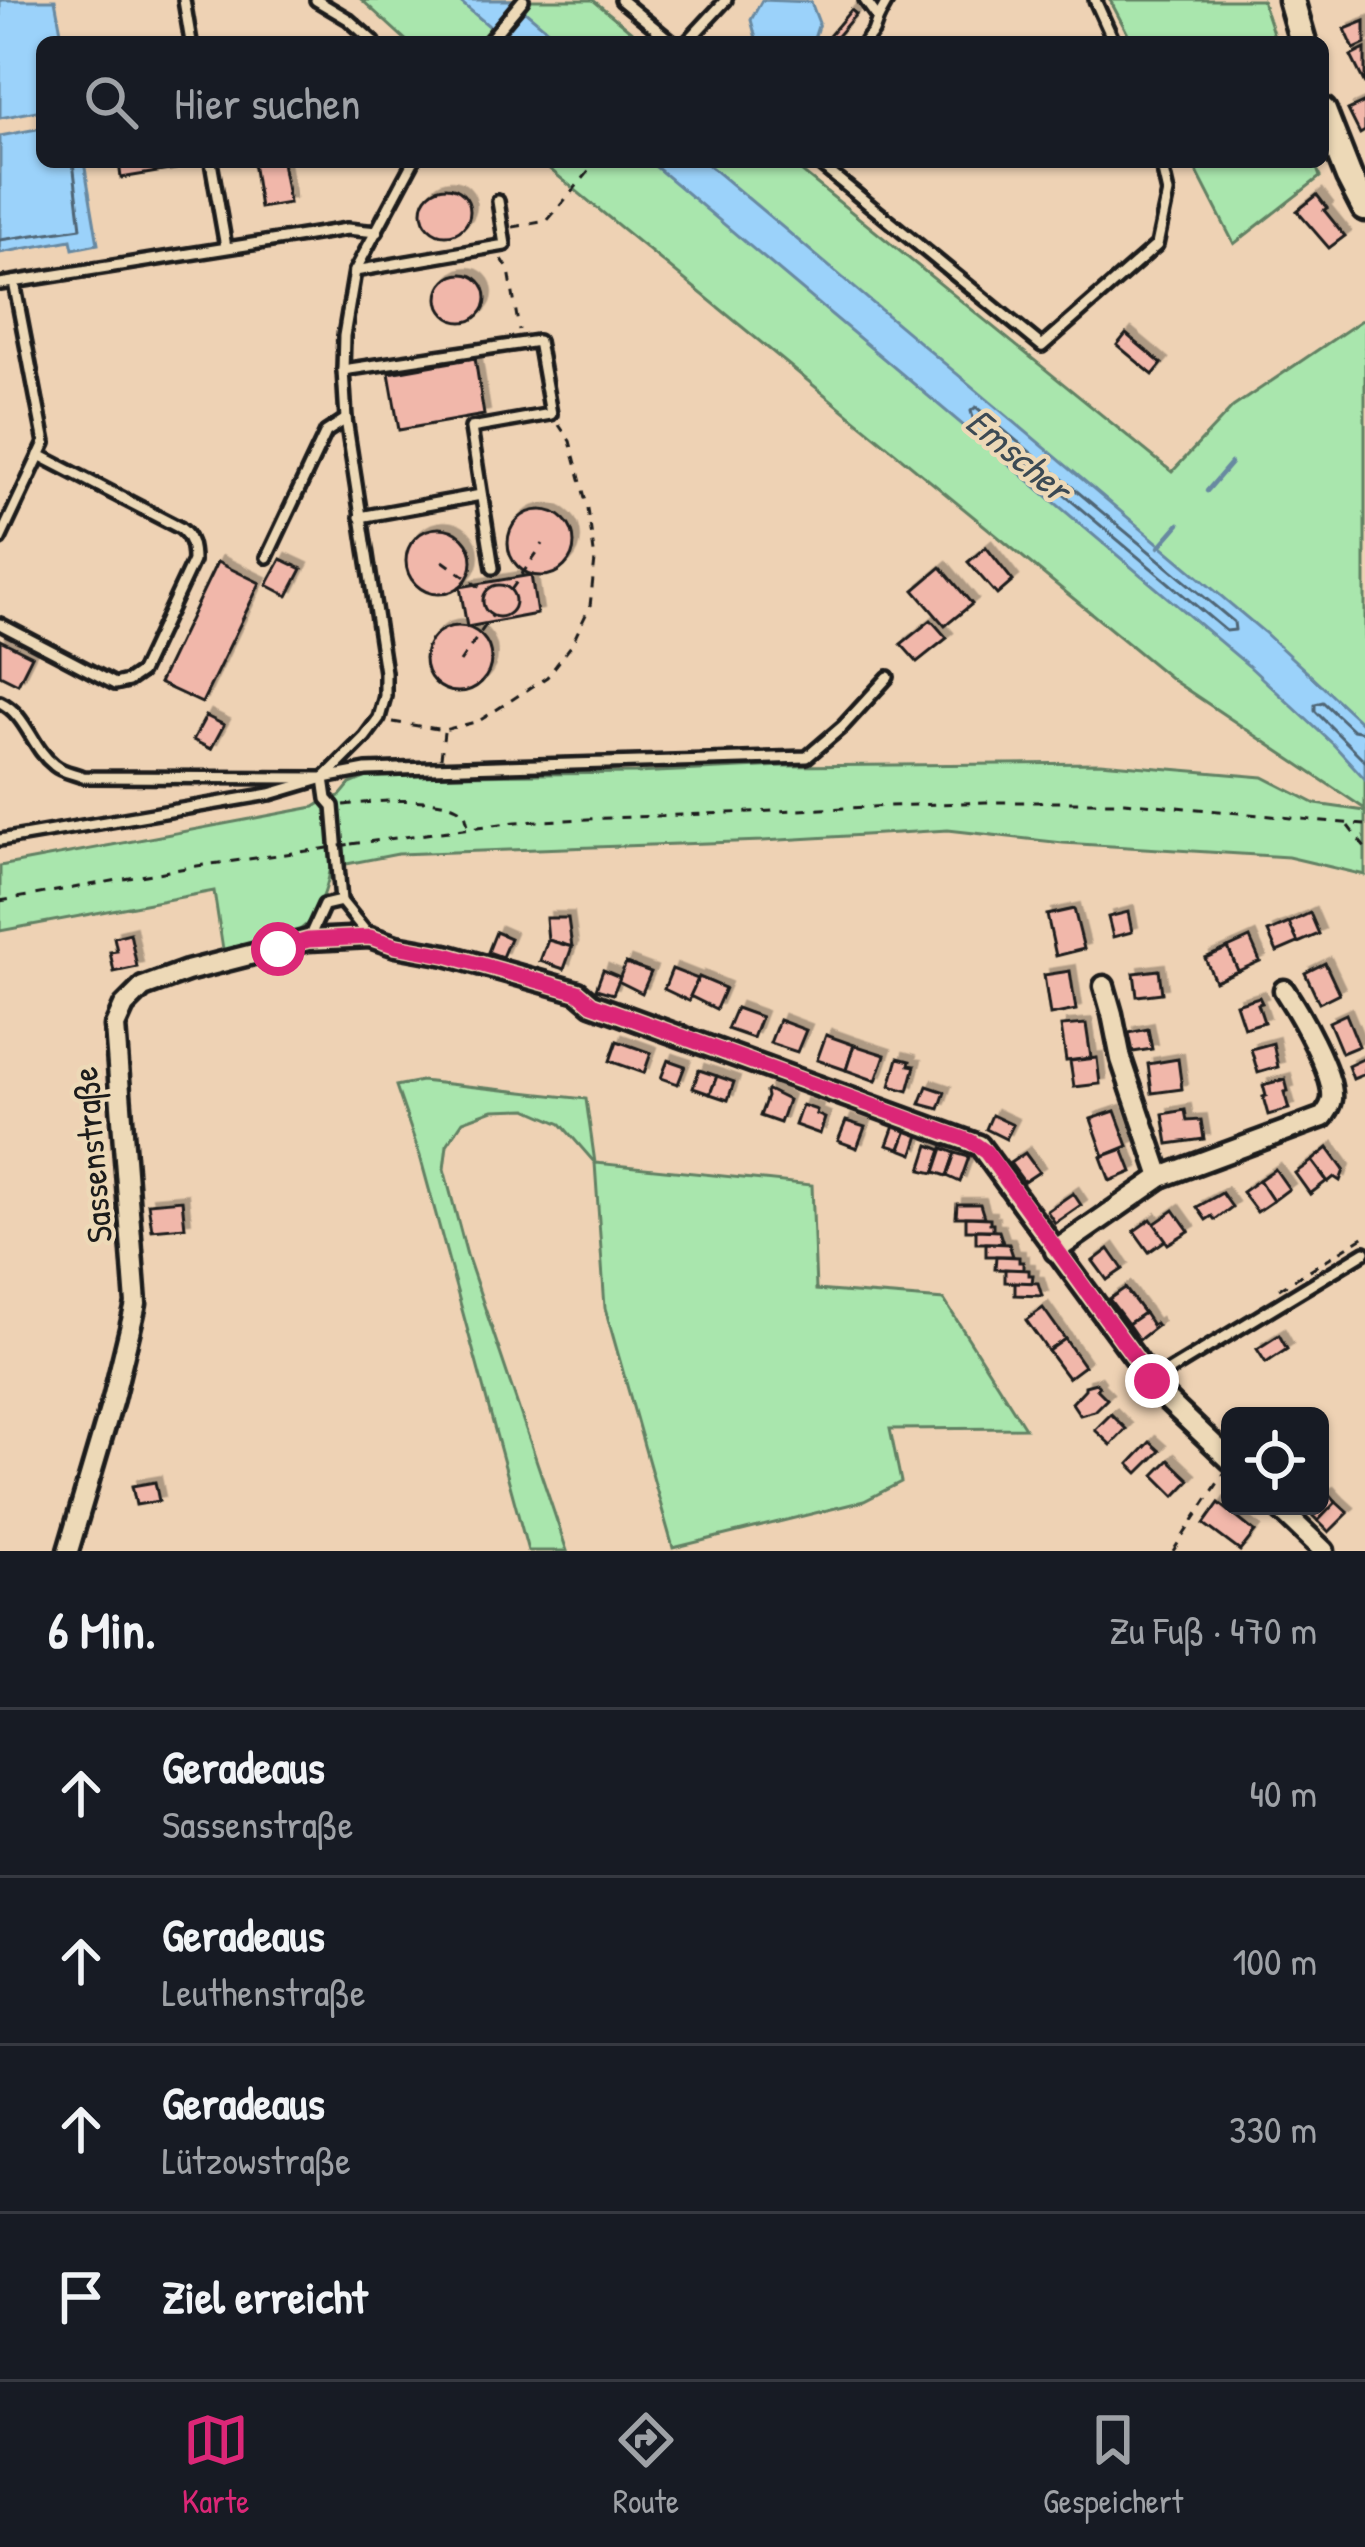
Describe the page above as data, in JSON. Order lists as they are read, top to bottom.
{
  "streets": {
    "street": ["Sassenstraße"]
  },
  "water": ["Emscher"],
  "page": {
    "search": "Hier suchen",
    "heading": ["6 Min.", "Zu Fuß · 470 m"],
    "list": [
      ["Geradeaus", "Sassenstraße", "40 m"],
      ["Geradeaus", "Leuthenstraße", "100 m"],
      ["Geradeaus", "Lützowstraße", "330 m"],
      "Ziel erreicht"
    ],
    "nav": ["Karte", "Route", "Gespeichert"]
  }
}
